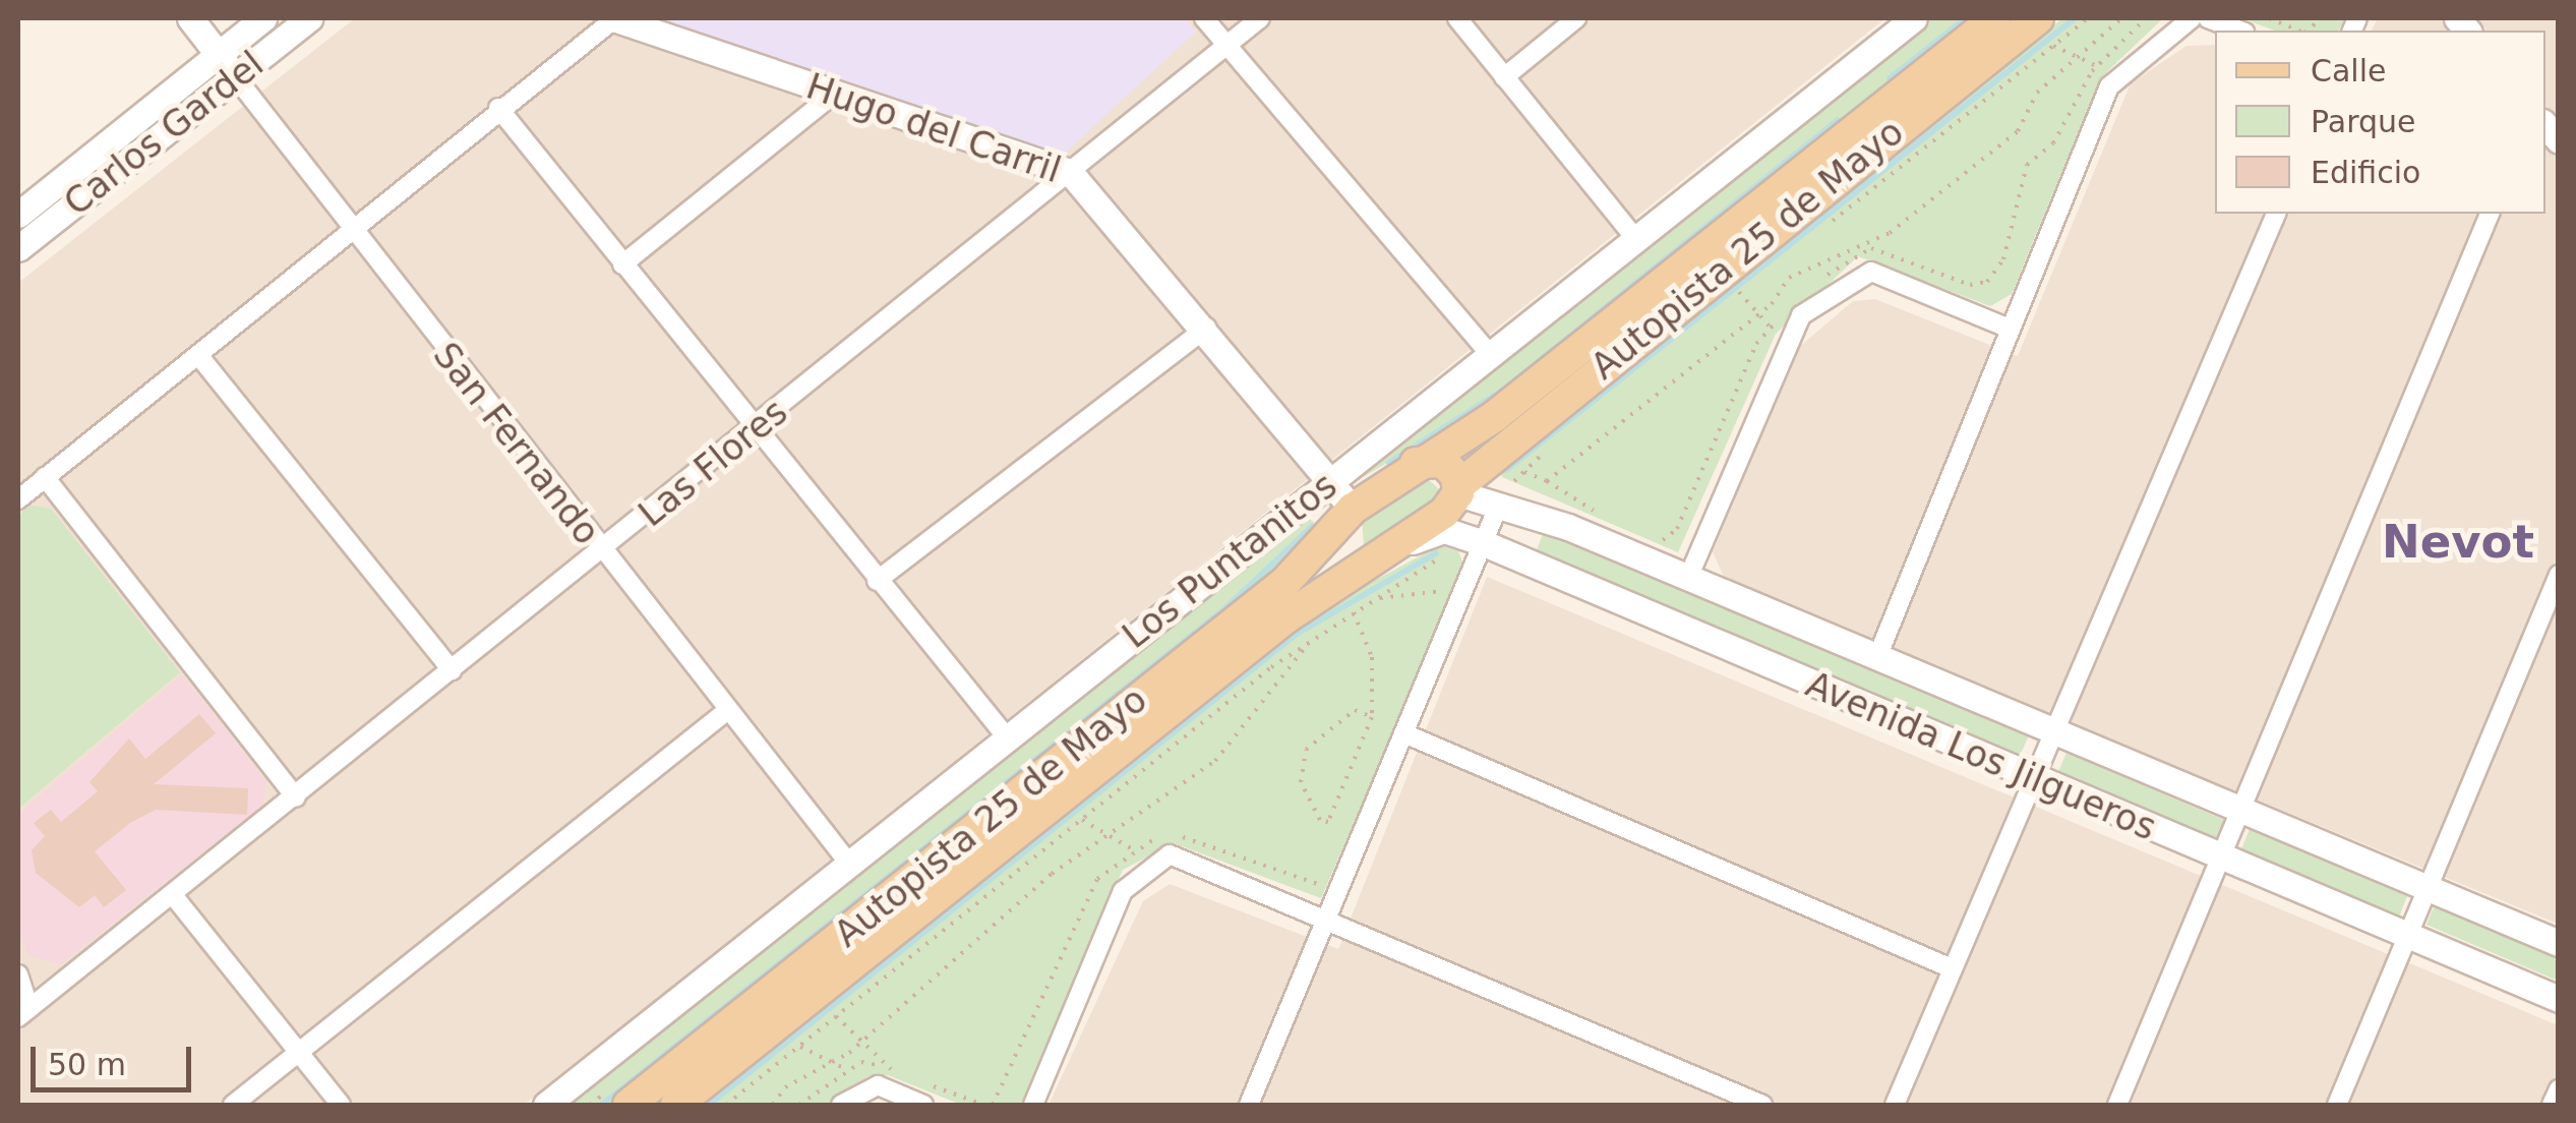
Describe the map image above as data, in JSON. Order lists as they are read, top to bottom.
{
  "streets": {
    "main road": ["Autopista 25 de Mayo"],
    "street": [
      "Hugo del Carril",
      "Carlos Gardel",
      "San Fernando",
      "Las Flores",
      "Los Puntanitos",
      "Avenida Los Jilgueros"
    ]
  },
  "crossings": [
    ["Hugo del Carril", "Autopista 25 de Mayo"],
    ["Hugo del Carril", "Las Flores"],
    ["Hugo del Carril", "Los Puntanitos"],
    ["Carlos Gardel", "San Fernando"],
    ["Autopista 25 de Mayo", "Avenida Los Jilgueros"],
    ["San Fernando", "Las Flores"],
    ["San Fernando", "Los Puntanitos"]
  ],
  "districts": ["Nevot"],
  "legend": ["Calle", "Parque", "Edificio"],
  "scale_bar": "50 m"
}
